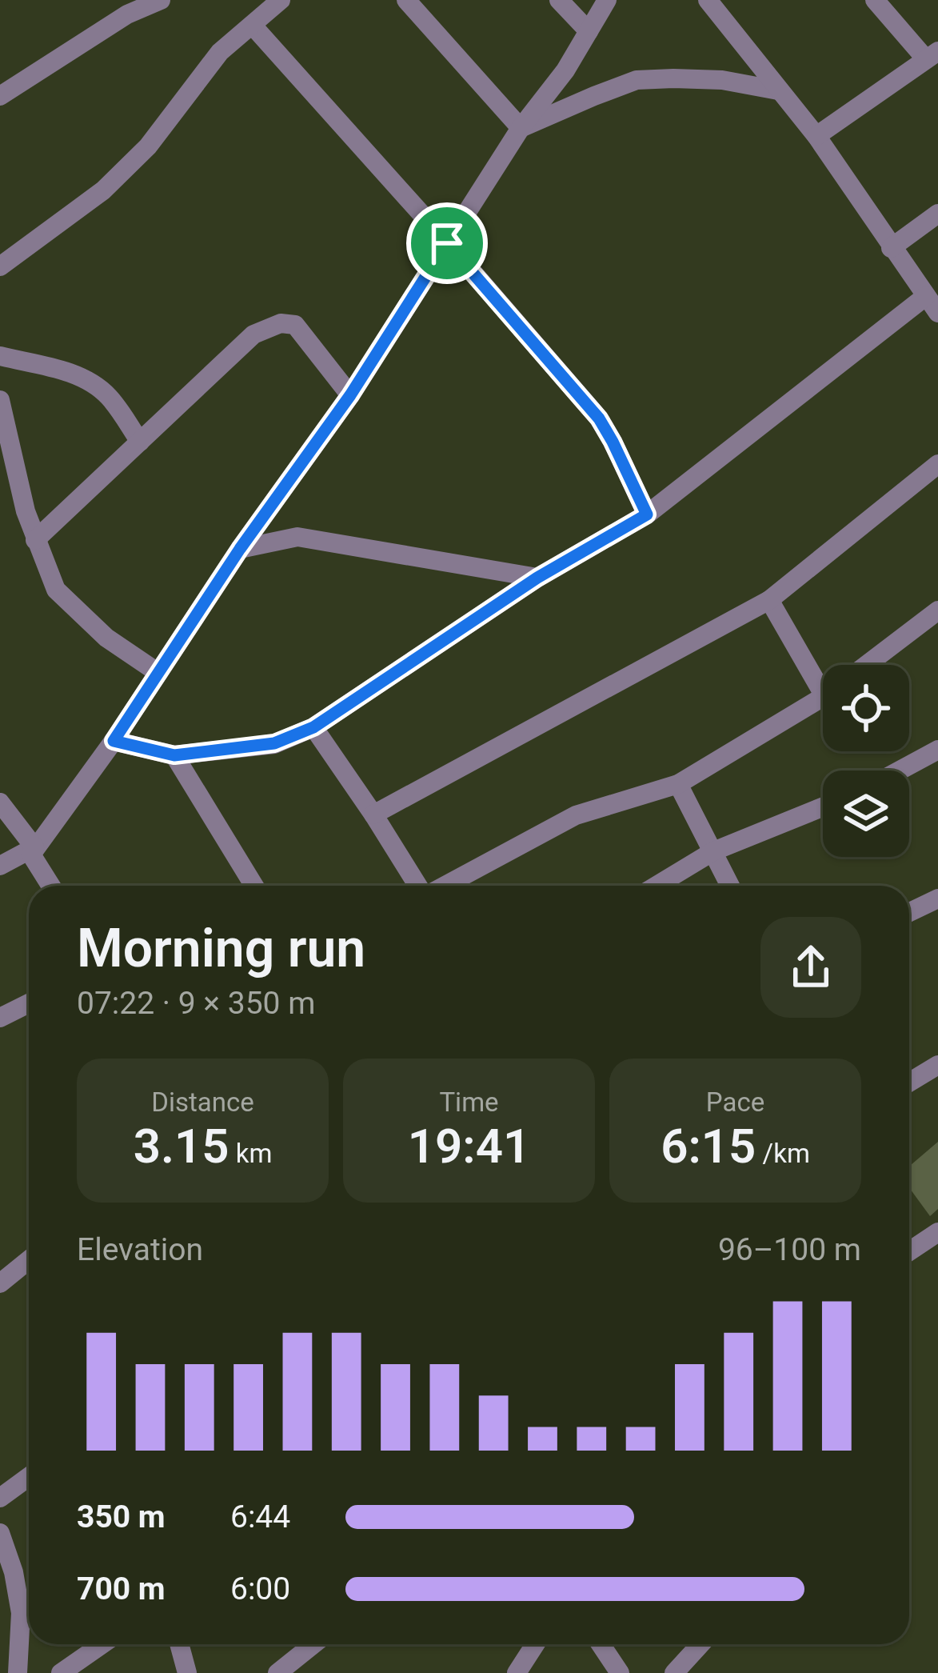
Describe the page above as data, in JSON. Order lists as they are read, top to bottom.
{
  "page": {
    "heading": ["Morning run", "07:22 · 9 × 350 m"],
    "stats": [
      ["Distance", "3.15 km"],
      ["Time", "19:41"],
      ["Pace", "6:15 /km"]
    ],
    "chart": ["Elevation", "96–100 m"],
    "list": [
      {
        "name": "350 m",
        "note": "6:44"
      },
      {
        "name": "700 m",
        "note": "6:00"
      }
    ]
  }
}
